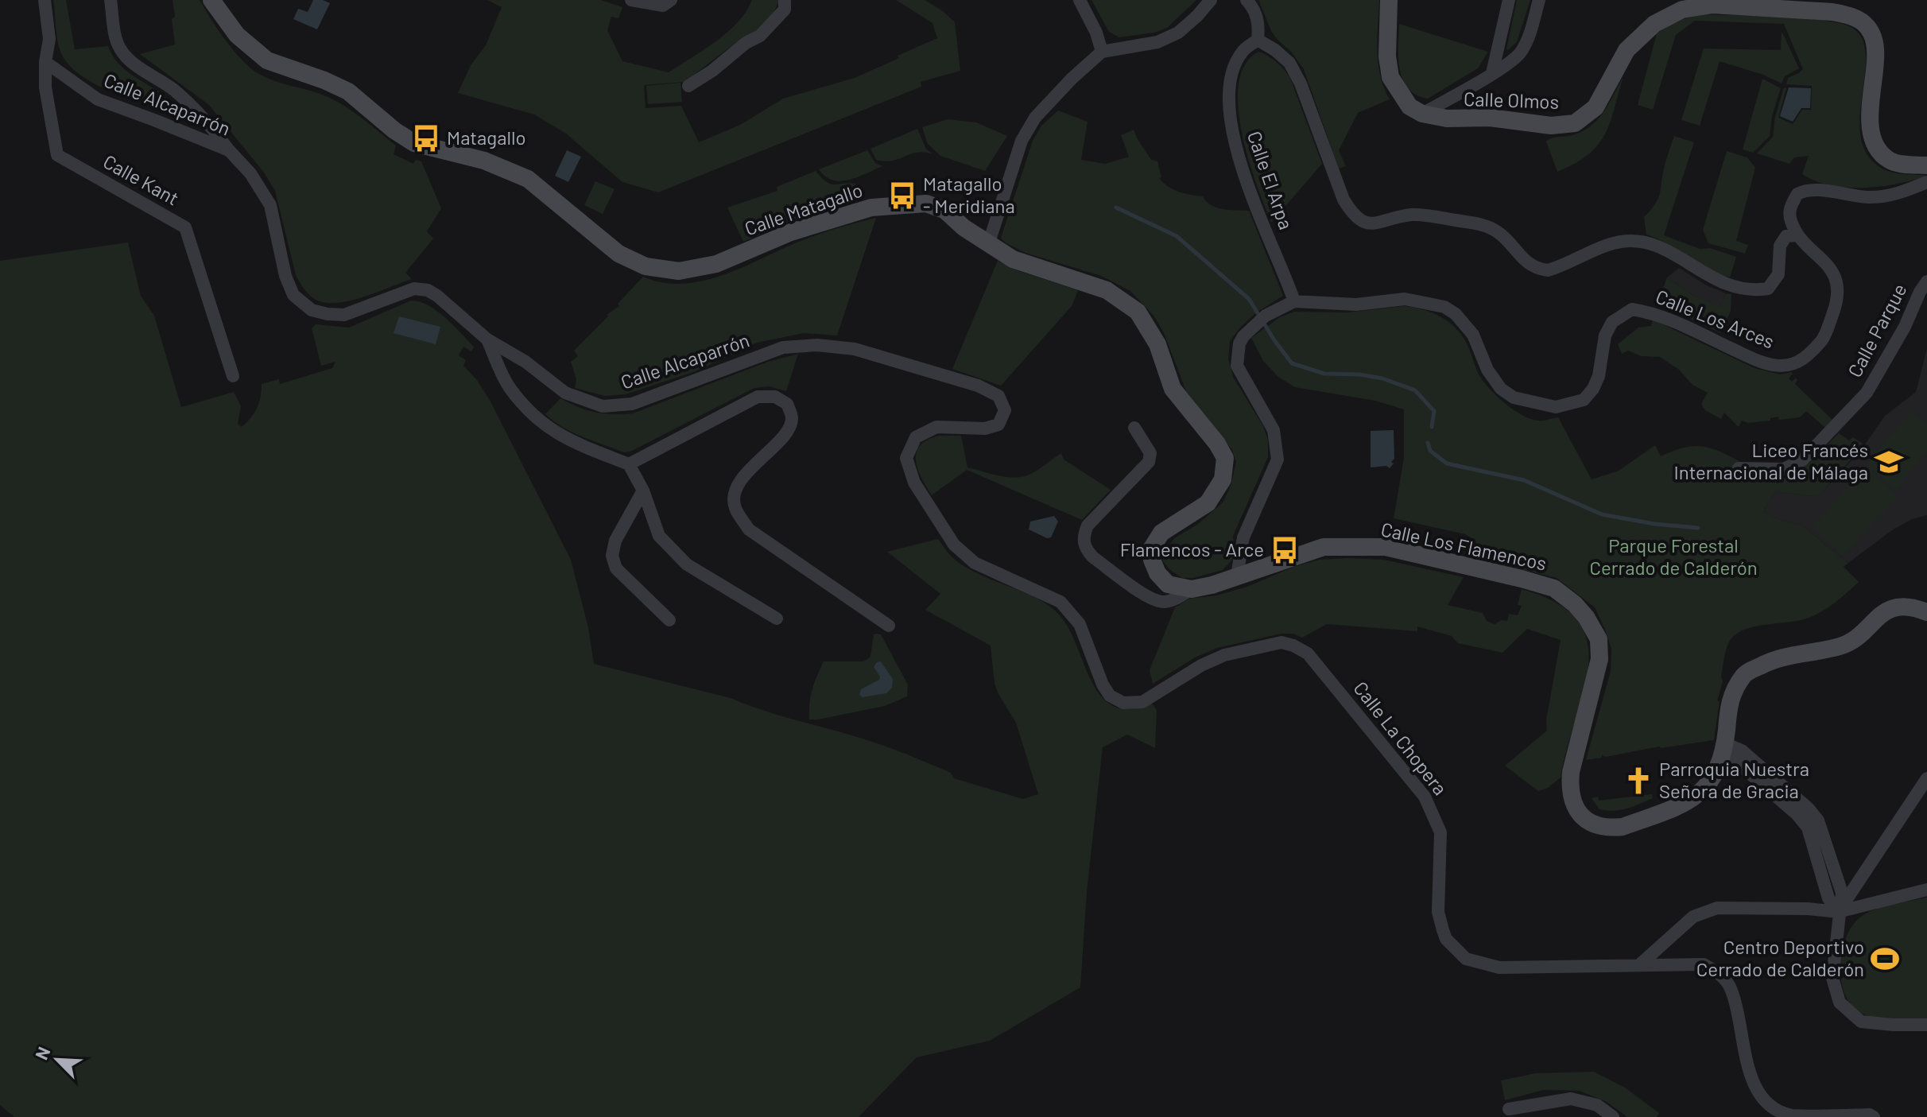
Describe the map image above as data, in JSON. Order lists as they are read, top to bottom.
{
  "streets": {
    "street": [
      "Calle Olmos",
      "Calle Alcaparrón",
      "Calle Kant",
      "Calle El Arpa",
      "Calle Matagallo",
      "Calle Los Arces",
      "Calle Parque",
      "Calle Los Flamencos",
      "Calle La Chopera"
    ]
  },
  "crossings": [
    ["Calle Alcaparrón", "Calle Kant"],
    ["Calle Alcaparrón", "Calle La Chopera"],
    ["Calle El Arpa", "Calle Los Arces"],
    ["Calle Matagallo", "Calle Los Flamencos"]
  ],
  "parks": ["Parque Forestal Cerrado de Calderón"],
  "places": {
    "bus stop": ["Matagallo", "Matagallo - Meridiana", "Flamencos - Arce"],
    "school or university": ["Liceo Francés Internacional de Málaga"],
    "church": ["Parroquia Nuestra Señora de Gracia"],
    "sports": ["Centro Deportivo Cerrado de Calderón"]
  },
  "north": "top left"
}
